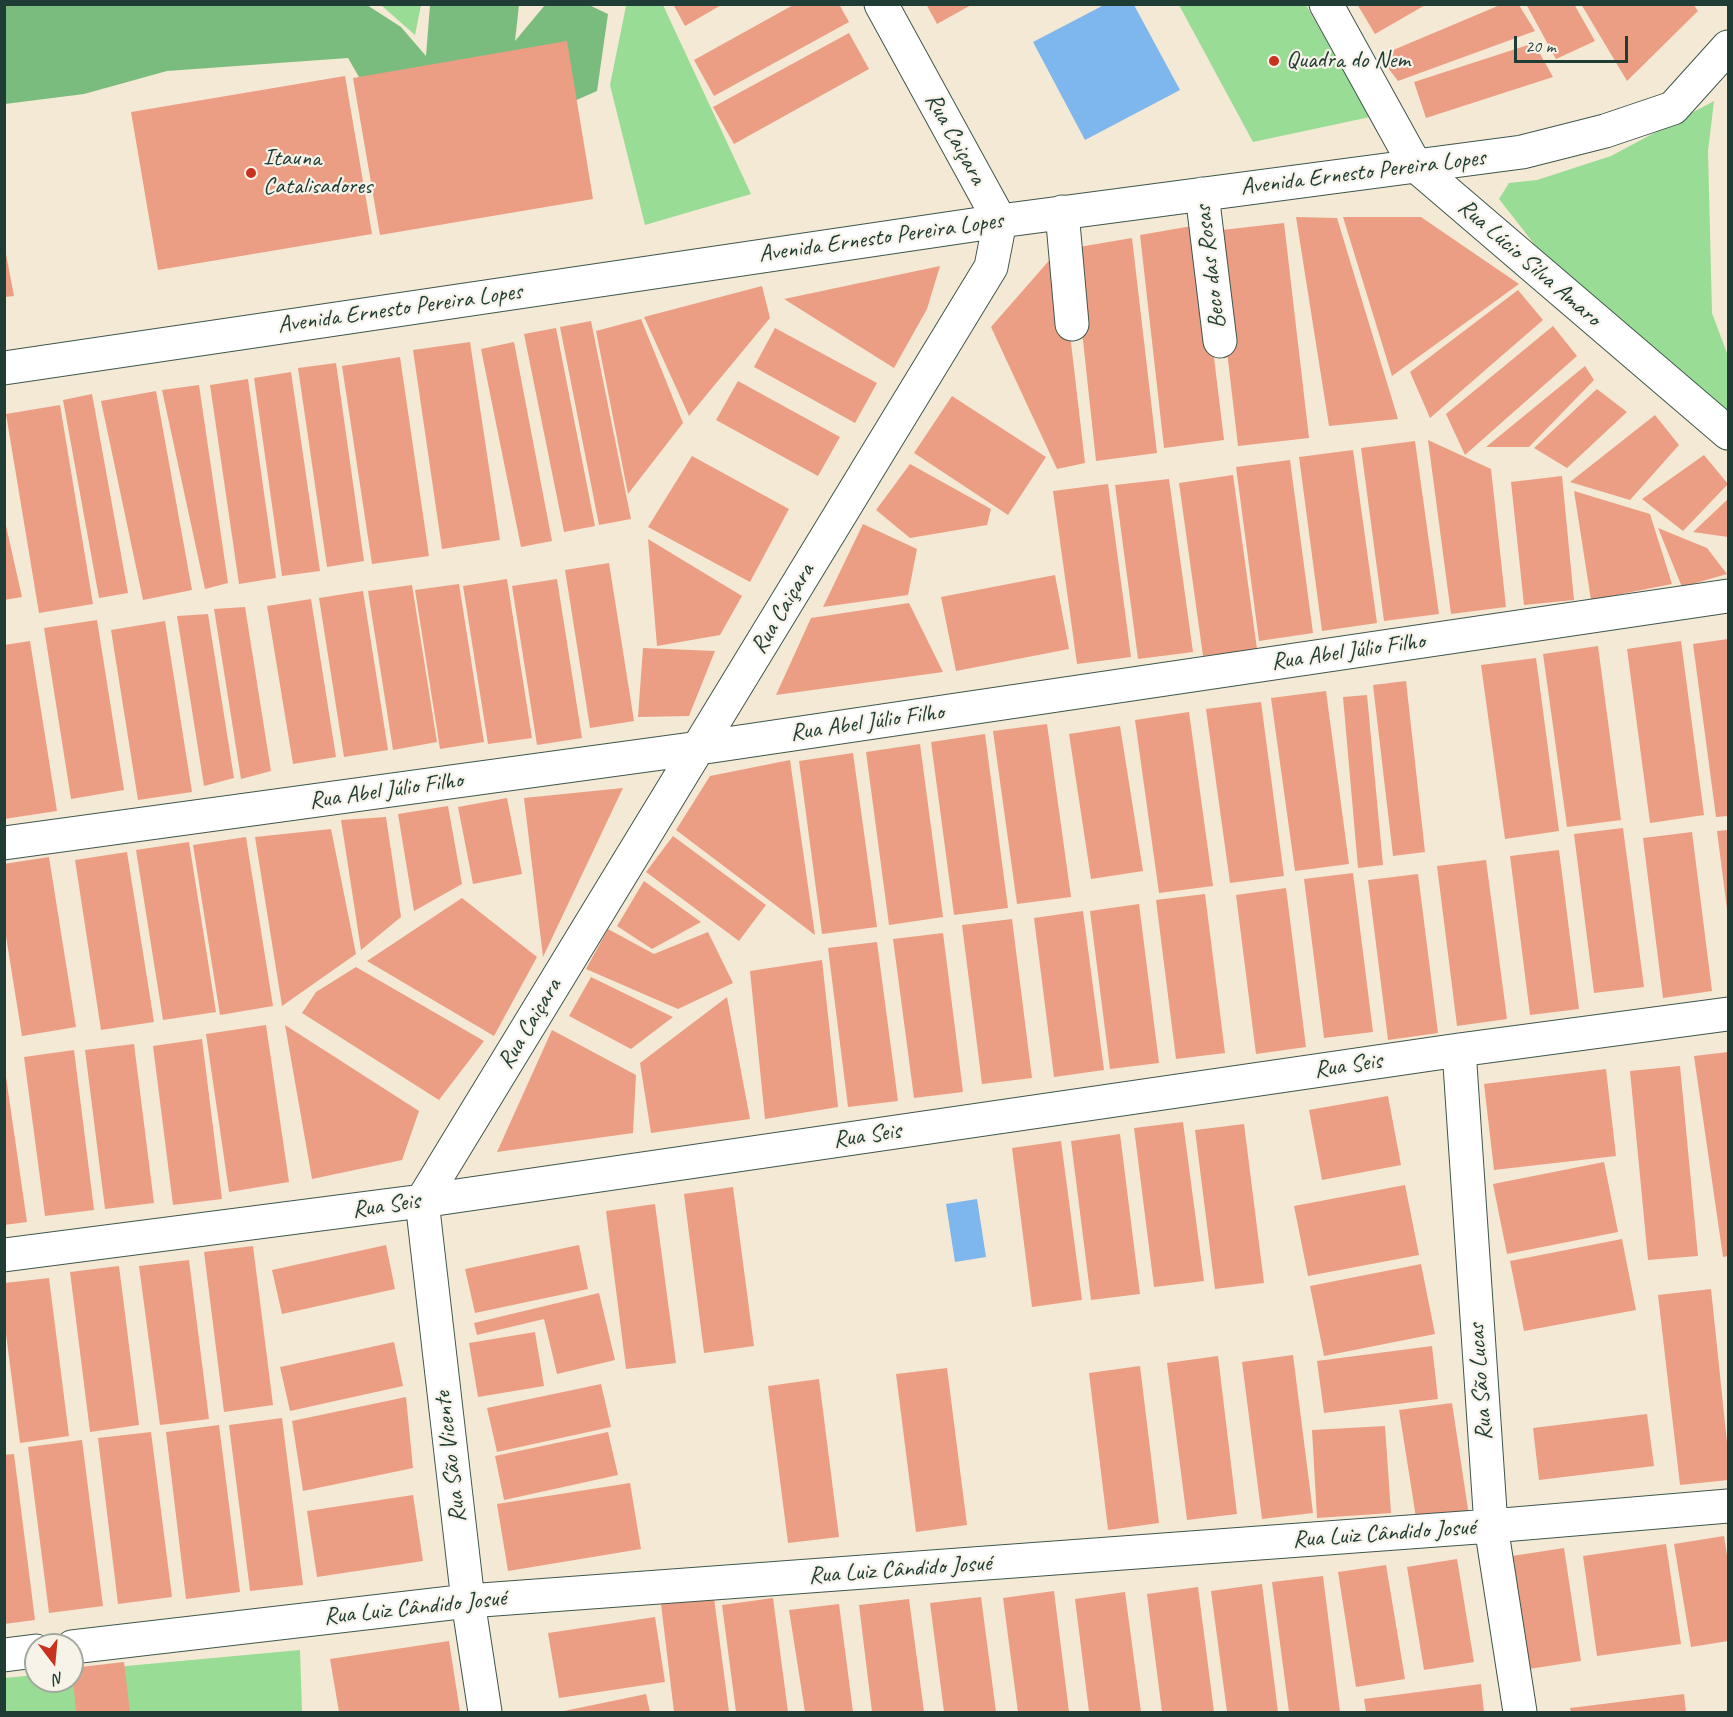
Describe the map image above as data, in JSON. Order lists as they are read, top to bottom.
{
  "streets": {
    "street": [
      "Rua Caiçara",
      "Avenida Ernesto Pereira Lopes",
      "Rua Lúcio Silva Amaro",
      "Beco das Rosas",
      "Rua Abel Júlio Filho",
      "Rua Seis",
      "Rua São Lucas",
      "Rua São Vicente",
      "Rua Luiz Cândido Josué"
    ]
  },
  "crossings": [
    ["Rua Caiçara", "Avenida Ernesto Pereira Lopes"],
    ["Rua Caiçara", "Rua Abel Júlio Filho"],
    ["Rua Caiçara", "Rua Seis"],
    ["Rua Caiçara", "Rua São Vicente"],
    ["Avenida Ernesto Pereira Lopes", "Rua Lúcio Silva Amaro"],
    ["Avenida Ernesto Pereira Lopes", "Beco das Rosas"],
    ["Rua Seis", "Rua São Lucas"],
    ["Rua Seis", "Rua São Vicente"],
    ["Rua São Lucas", "Rua Luiz Cândido Josué"],
    ["Rua São Vicente", "Rua Luiz Cândido Josué"]
  ],
  "places": ["Quadra do Nem", "Itauna Catalisadores"],
  "scale_bar": "20 m",
  "north": "bottom"
}
